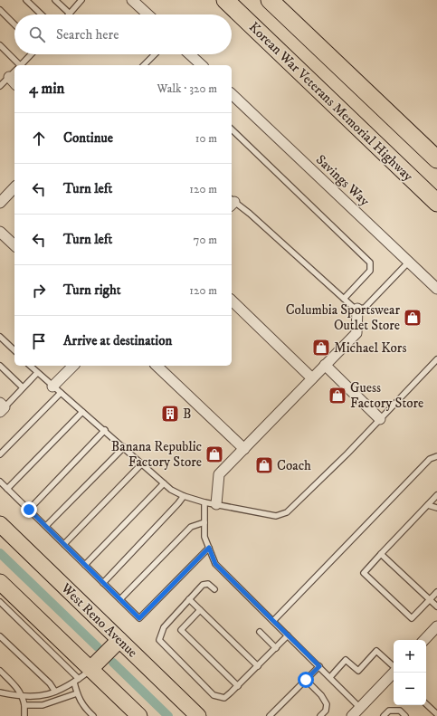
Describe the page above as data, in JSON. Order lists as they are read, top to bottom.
{
  "streets": {
    "highway": ["Korean War Veterans Memorial Highway"],
    "main road": ["West Reno Avenue"],
    "street": ["Savings Way"]
  },
  "places": {
    "shop": [
      "Columbia Sportswear Outlet Store",
      "Michael Kors",
      "Guess Factory Store",
      "Banana Republic Factory Store",
      "Coach"
    ],
    "building": ["B"]
  },
  "page": {
    "search": "Search here",
    "heading": ["4 min", "Walk · 320 m"],
    "list": [
      ["Continue", "10 m"],
      ["Turn left", "120 m"],
      ["Turn left", "70 m"],
      ["Turn right", "120 m"],
      "Arrive at destination"
    ],
    "map_buttons": ["+", "−"]
  }
}
